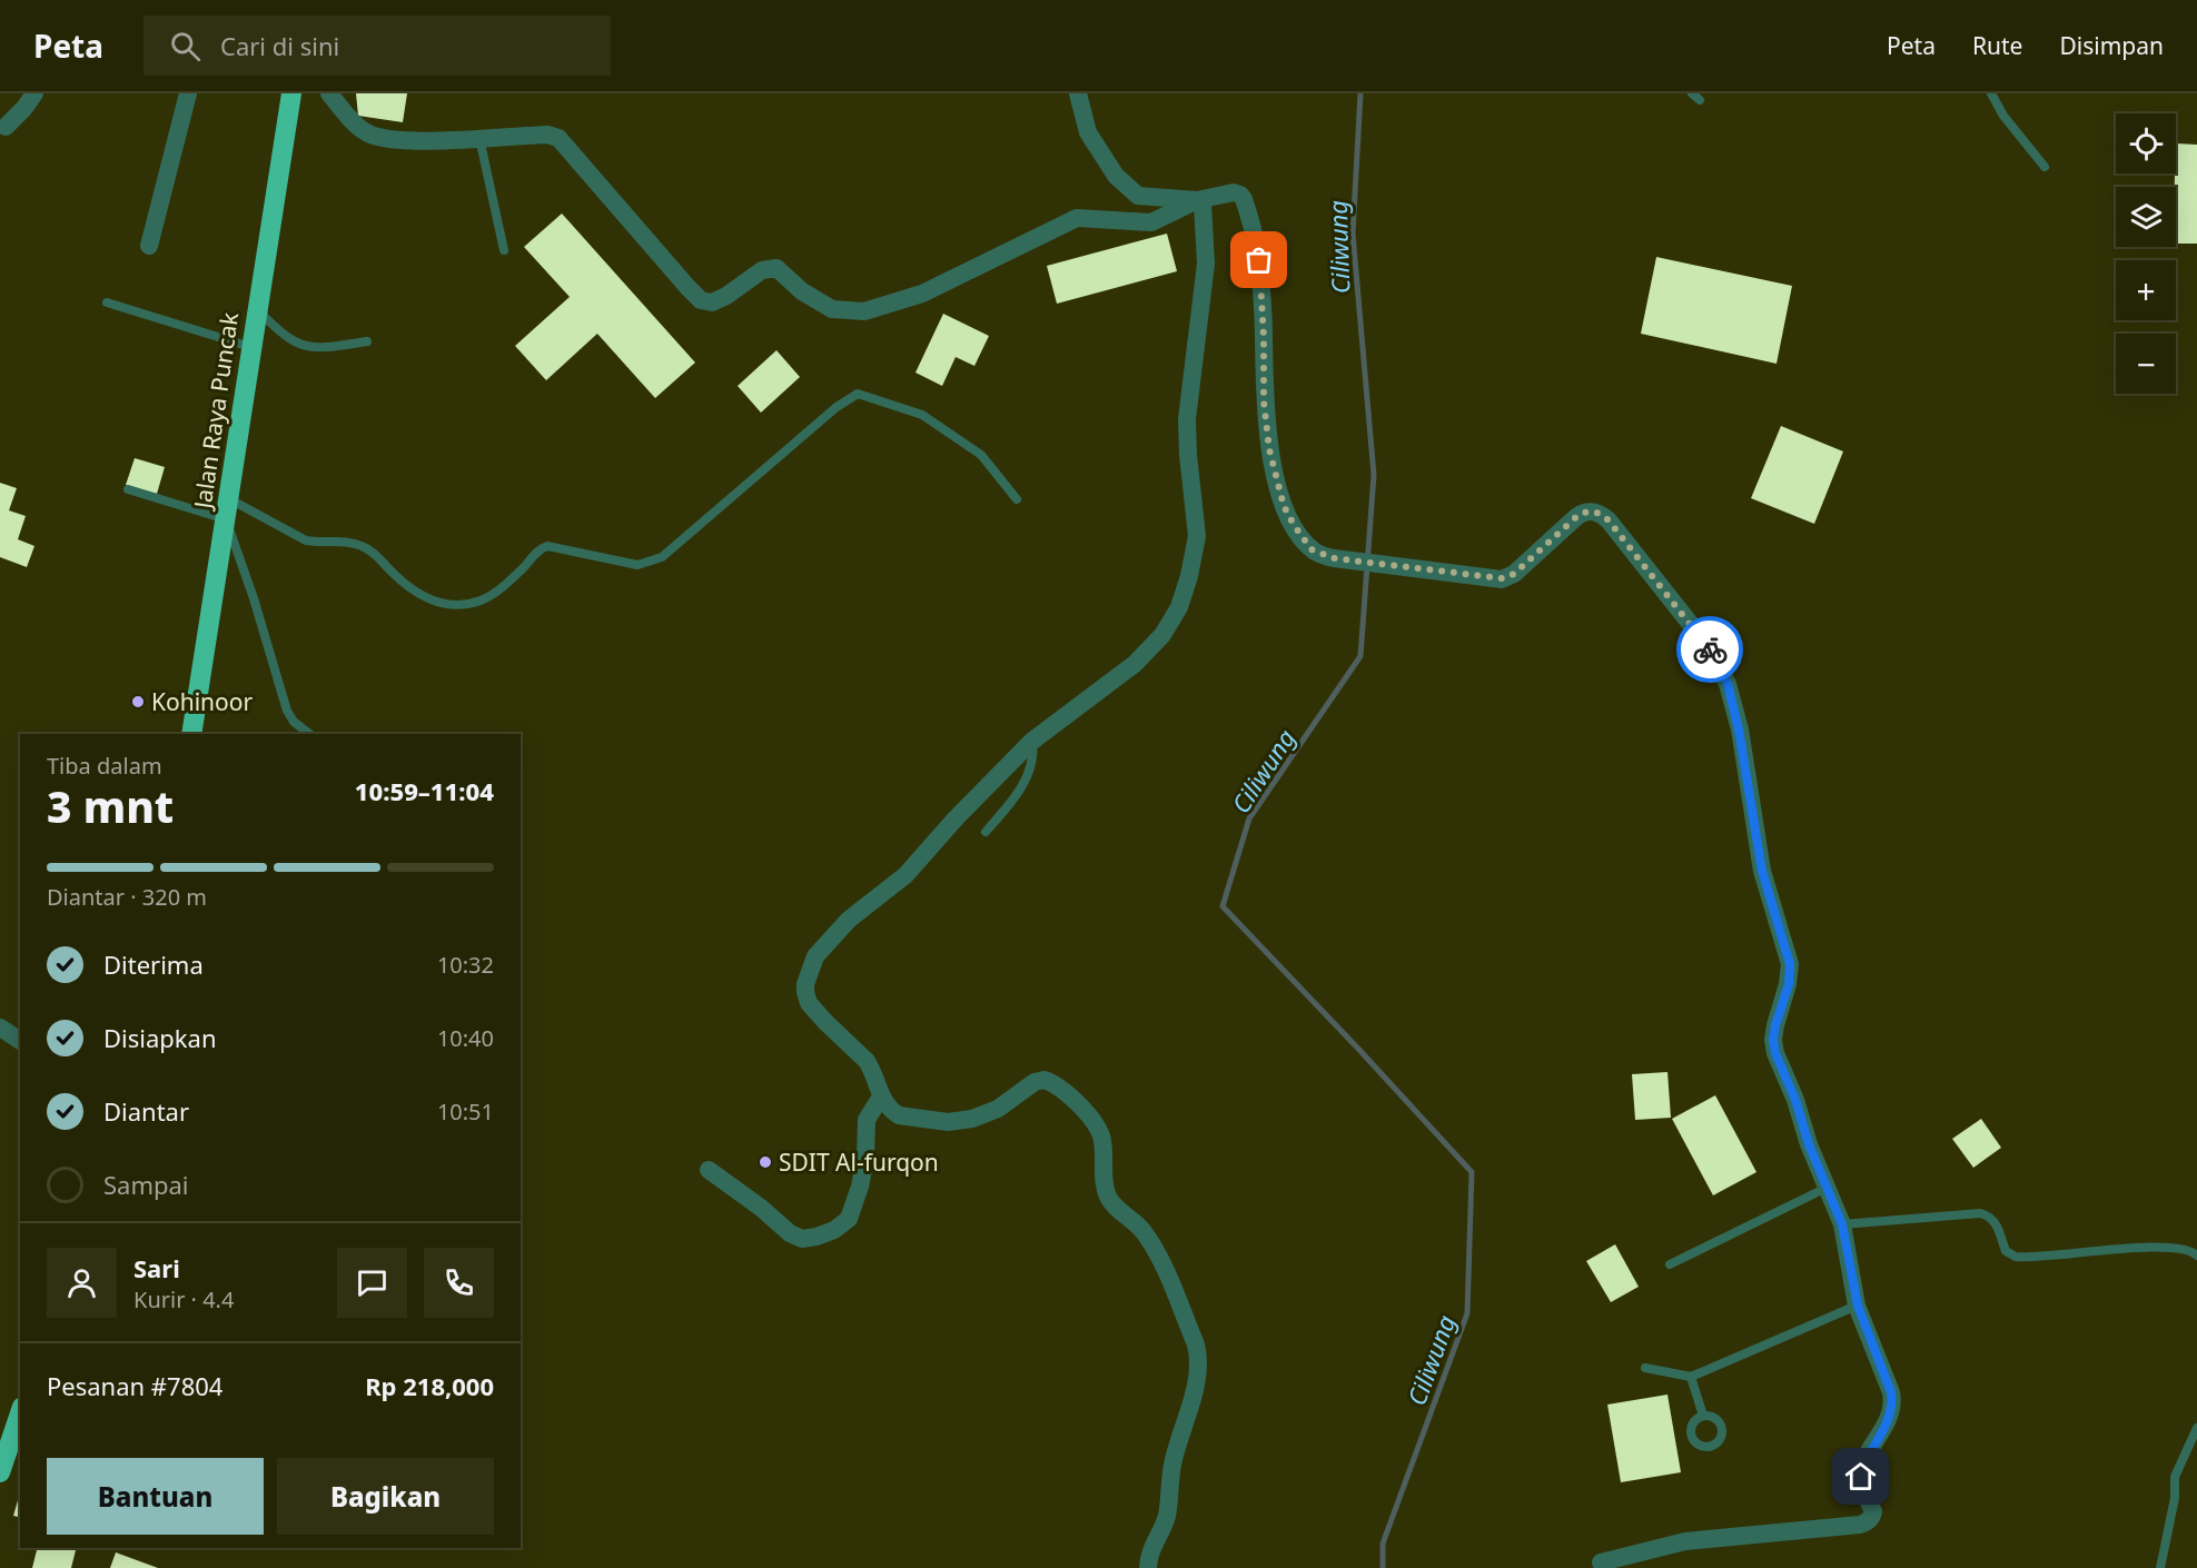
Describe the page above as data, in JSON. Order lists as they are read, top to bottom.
{
  "streets": {
    "highway": ["Jalan Raya Puncak"]
  },
  "water": ["Ciliwung"],
  "places": ["Kohinoor", "SDIT Al-furqon"],
  "page": {
    "header": "Peta",
    "search": "Cari di sini",
    "nav": ["Peta", "Rute", "Disimpan"],
    "map_buttons": ["+", "−"],
    "heading": ["3 mnt", "Tiba dalam", "10:59–11:04"],
    "panel": [
      "Sari",
      "Kurir · 4.4",
      "Pesanan #7804",
      "Rp 218,000"
    ],
    "bar": "Diantar · 320 m",
    "list": [
      ["Diterima", "10:32"],
      ["Disiapkan", "10:40"],
      ["Diantar", "10:51"],
      "Sampai"
    ],
    "buttons": ["Bantuan", "Bagikan"]
  }
}
